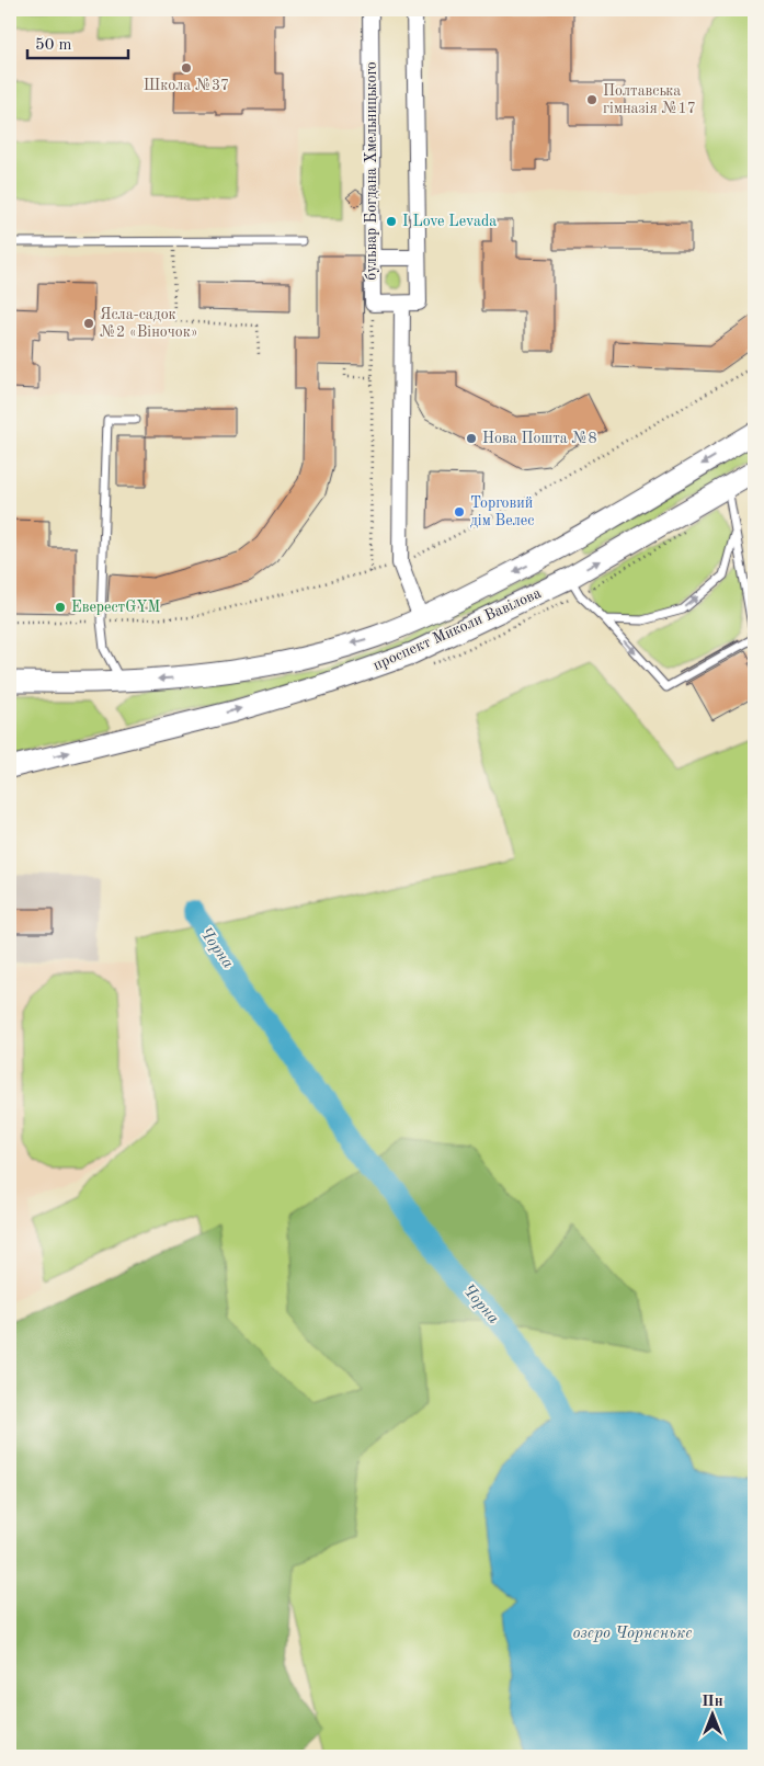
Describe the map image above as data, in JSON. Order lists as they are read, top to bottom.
{
  "streets": {
    "main road": ["проспект Миколи Вавілова"],
    "street": ["бульвар Богдана Хмельницького"]
  },
  "water": ["Чорна", "озеро Чорненьке"],
  "places": [
    "Школа №37",
    "Полтавська гімназія №17",
    "I Love Levada",
    "Ясла-садок №2 «Віночок»",
    "Нова Пошта №8",
    "Торговий дім Велес",
    "ЕверестGYM"
  ],
  "scale_bar": "50 m",
  "north": "top"
}
